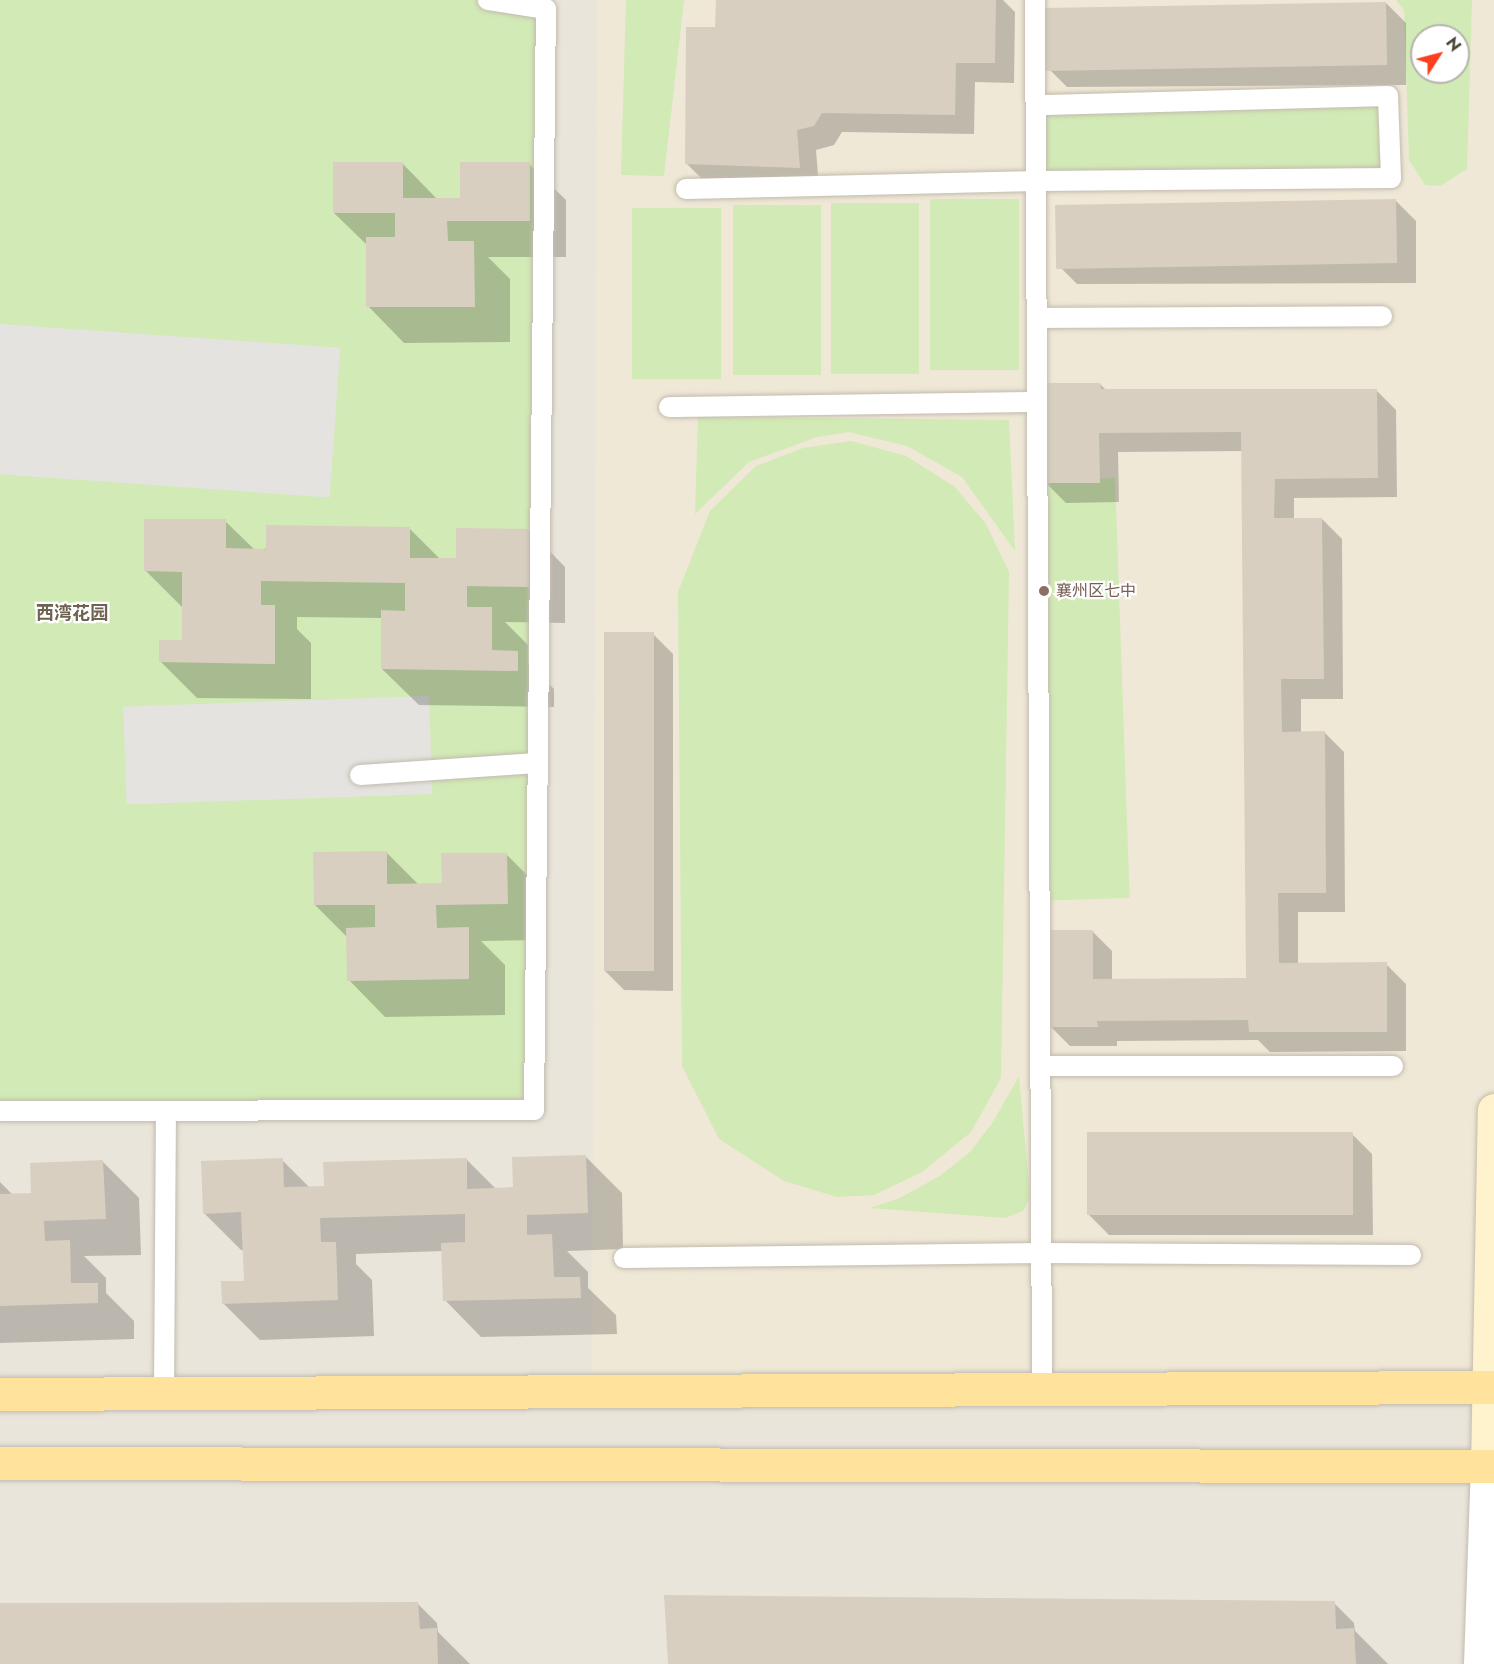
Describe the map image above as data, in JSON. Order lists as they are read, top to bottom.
{
  "districts": ["西湾花园"],
  "places": ["襄州区七中"],
  "north": "top right"
}
